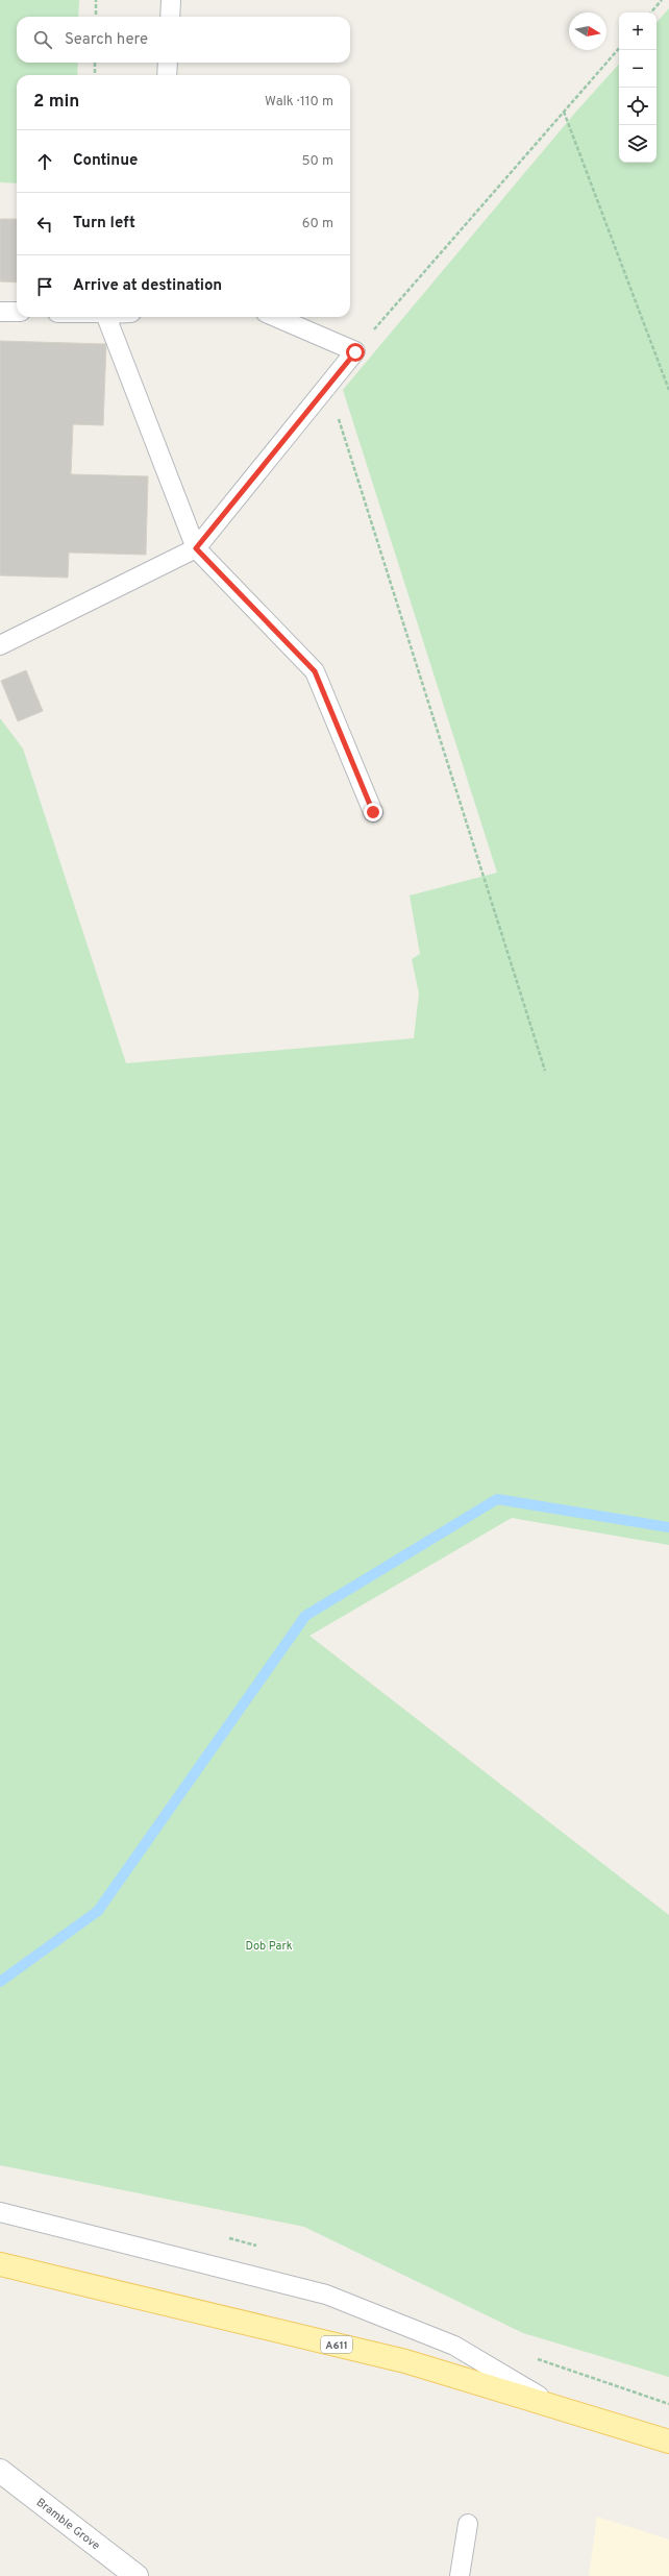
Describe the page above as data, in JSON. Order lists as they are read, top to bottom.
{
  "streets": {
    "main road": ["A611"],
    "street": ["Bramble Grove"]
  },
  "parks": ["Dob Park"],
  "north": "right",
  "page": {
    "map_buttons": ["+", "−"],
    "search": "Search here",
    "heading": ["2 min", "Walk · 110 m"],
    "list": [
      ["Continue", "50 m"],
      ["Turn left", "60 m"],
      "Arrive at destination"
    ]
  }
}
